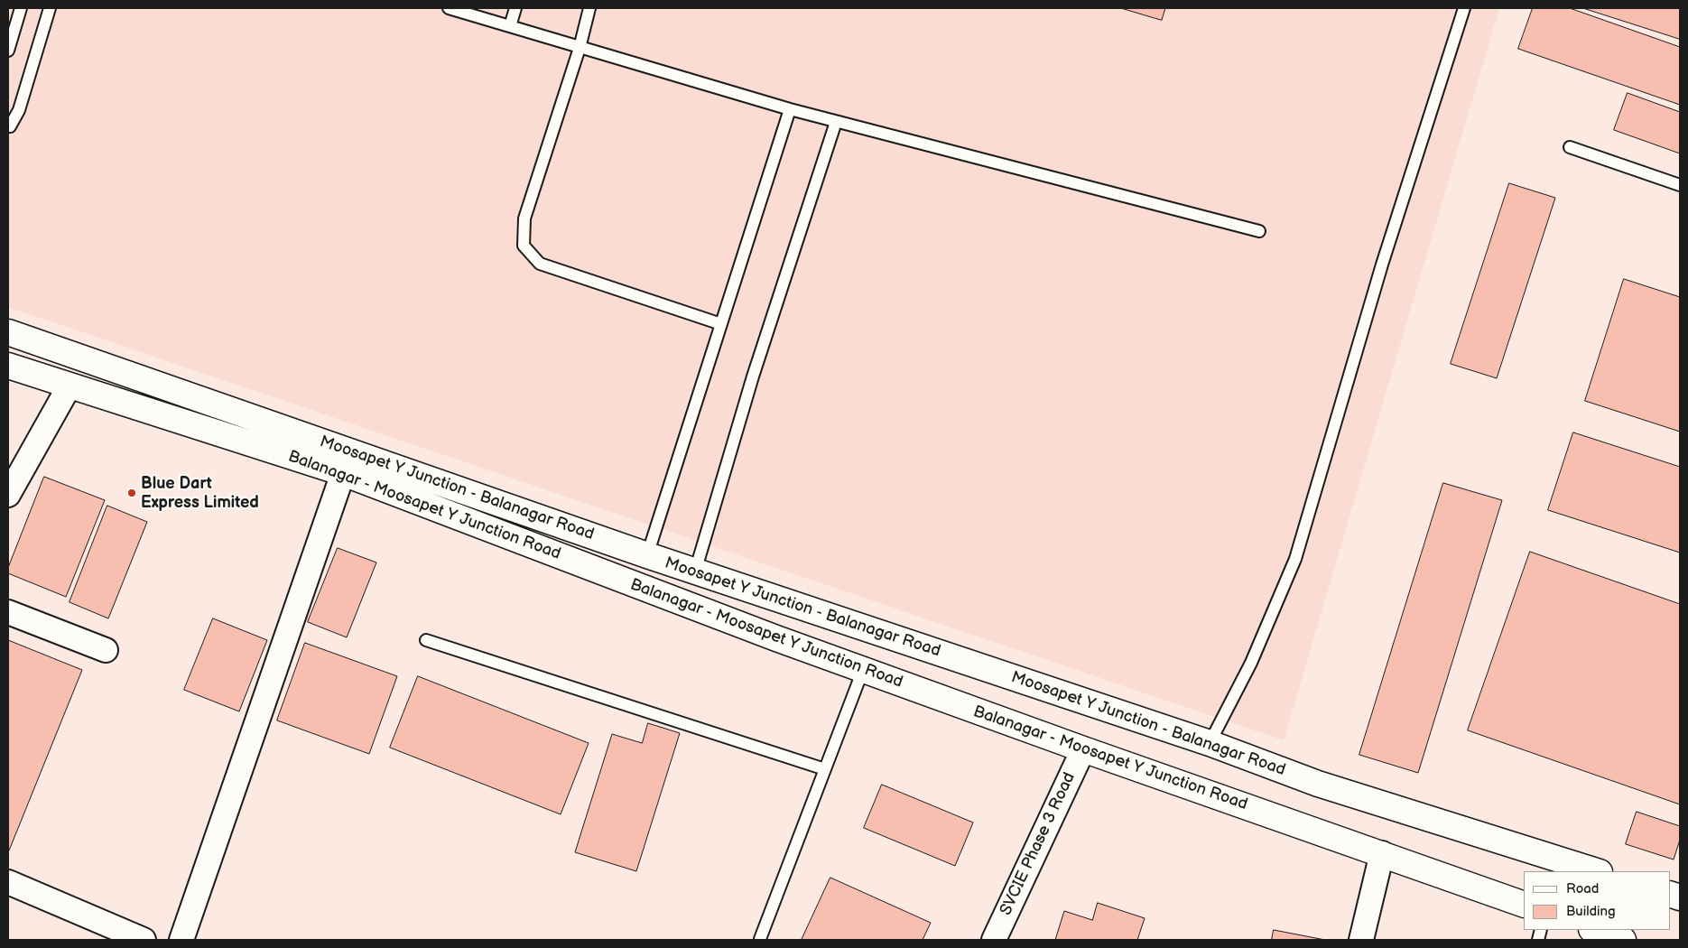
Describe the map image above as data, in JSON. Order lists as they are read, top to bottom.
{
  "streets": {
    "main road": ["Moosapet Y Junction - Balanagar Road", "Balanagar - Moosapet Y Junction Road"],
    "street": ["SVCIE Phase 3 Road"]
  },
  "crossings": [
    ["Balanagar - Moosapet Y Junction Road", "SVCIE Phase 3 Road"]
  ],
  "places": ["Blue Dart Express Limited"],
  "legend": ["Road", "Building"]
}
